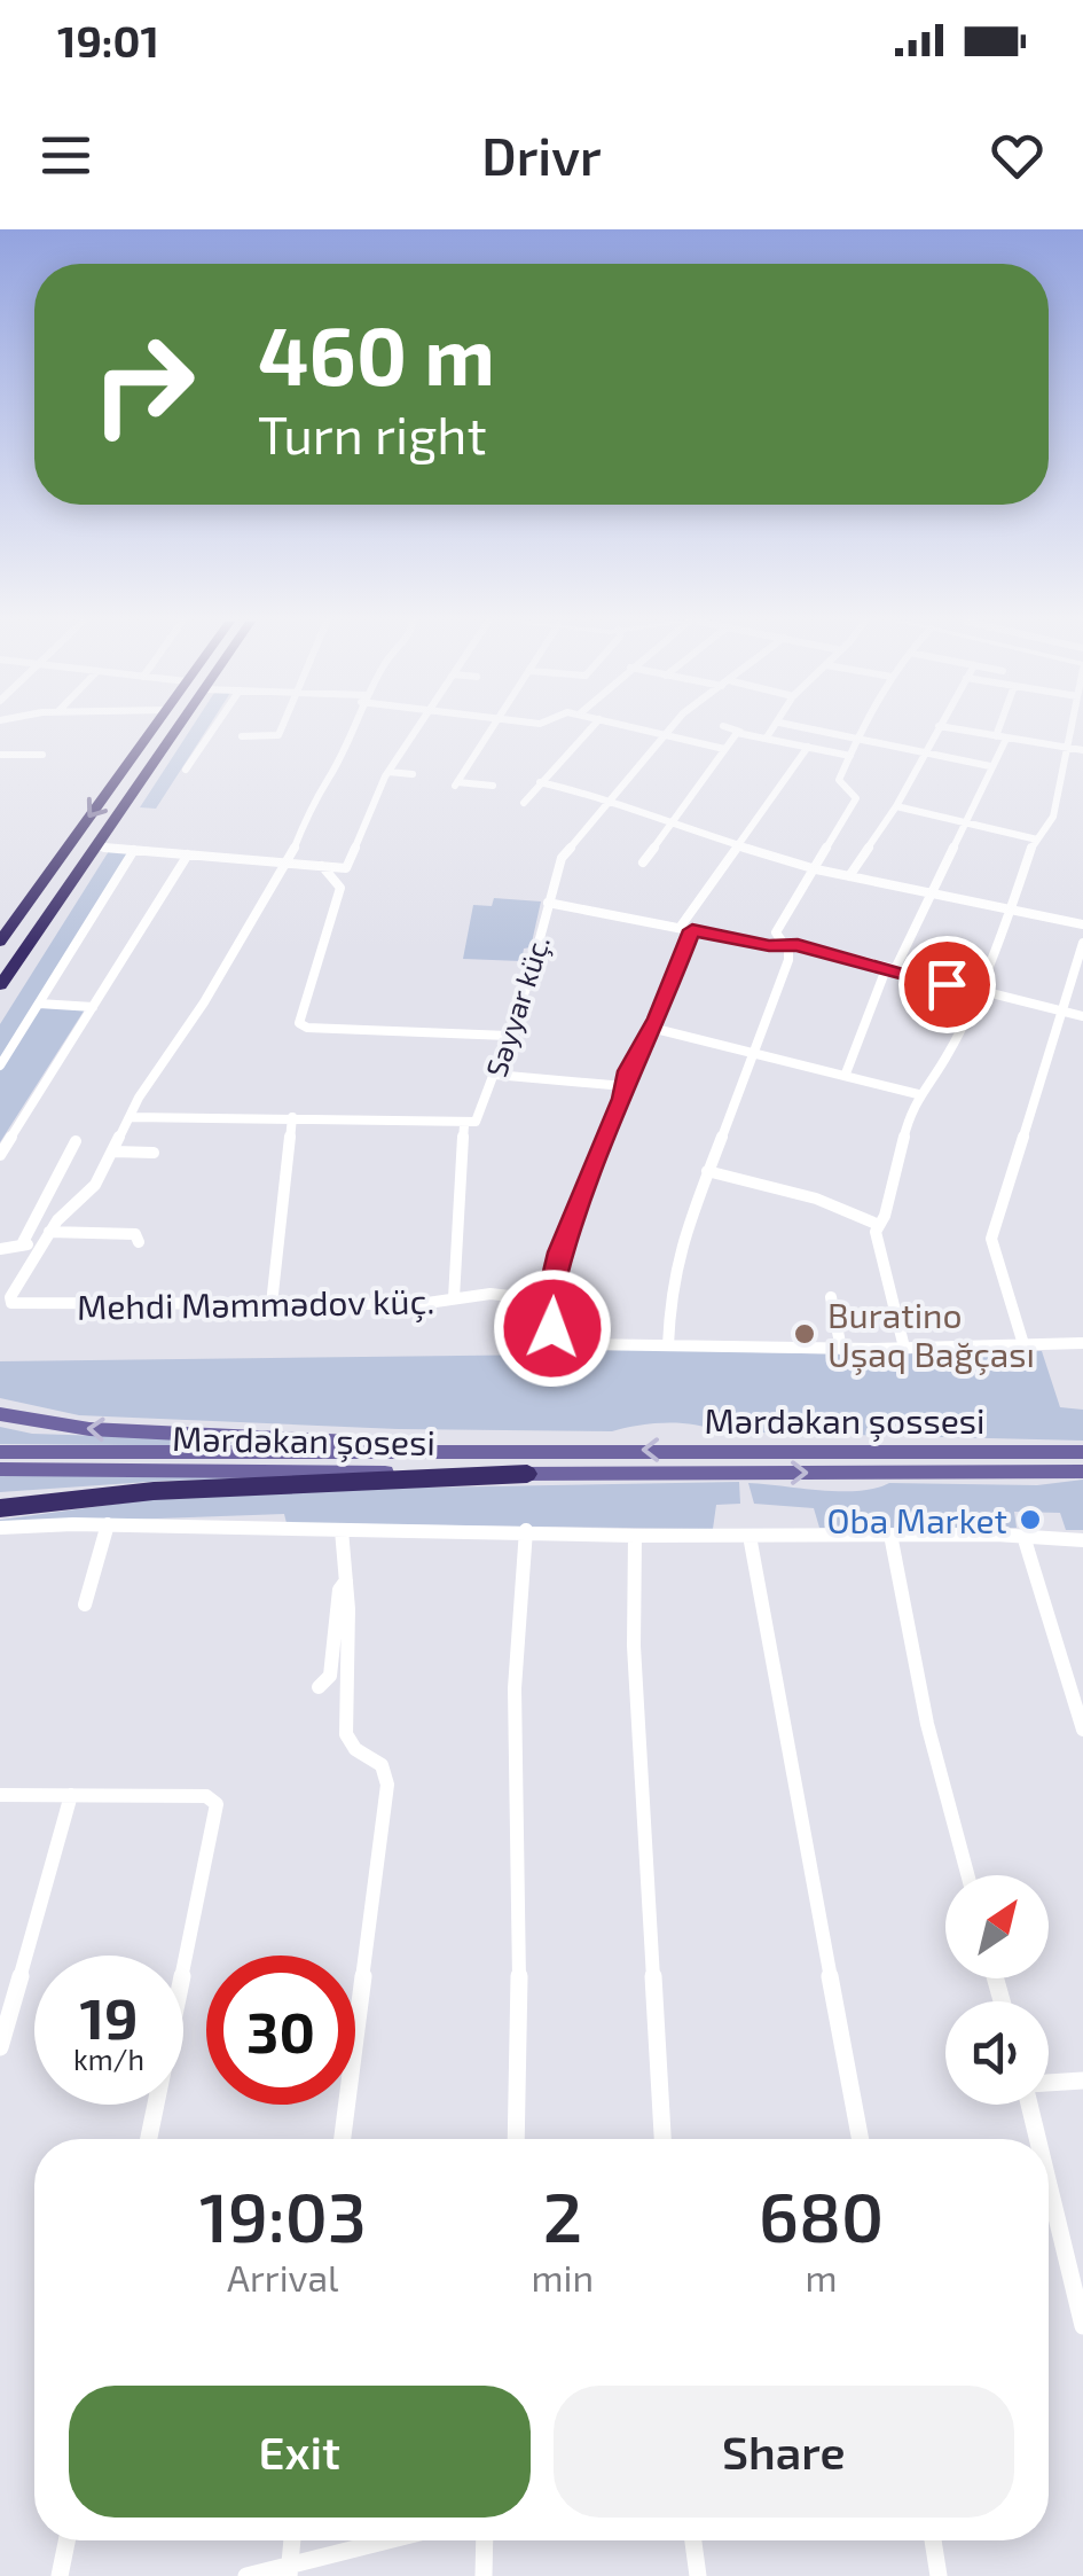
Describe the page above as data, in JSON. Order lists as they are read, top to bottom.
{
  "streets": {
    "main road": ["Mərdəkan şossesi", "Mərdəkan şosesi"],
    "street": ["Səyyar küç.", "Mehdi Məmmədov küç."]
  },
  "crossings": [
    ["Mərdəkan şossesi", "Mərdəkan şosesi"]
  ],
  "places": ["Buratino Uşaq Bağçası", "Oba Market"],
  "north": "top right",
  "page": {
    "status": "19:01",
    "header": "Drivr",
    "turn": ["460 m", "Turn right"],
    "speed": "19 km/h",
    "limit": "30",
    "eta": [
      "19:03",
      "Arrival",
      "2",
      "min",
      "680",
      "m"
    ],
    "buttons": ["Exit", "Share"]
  }
}
